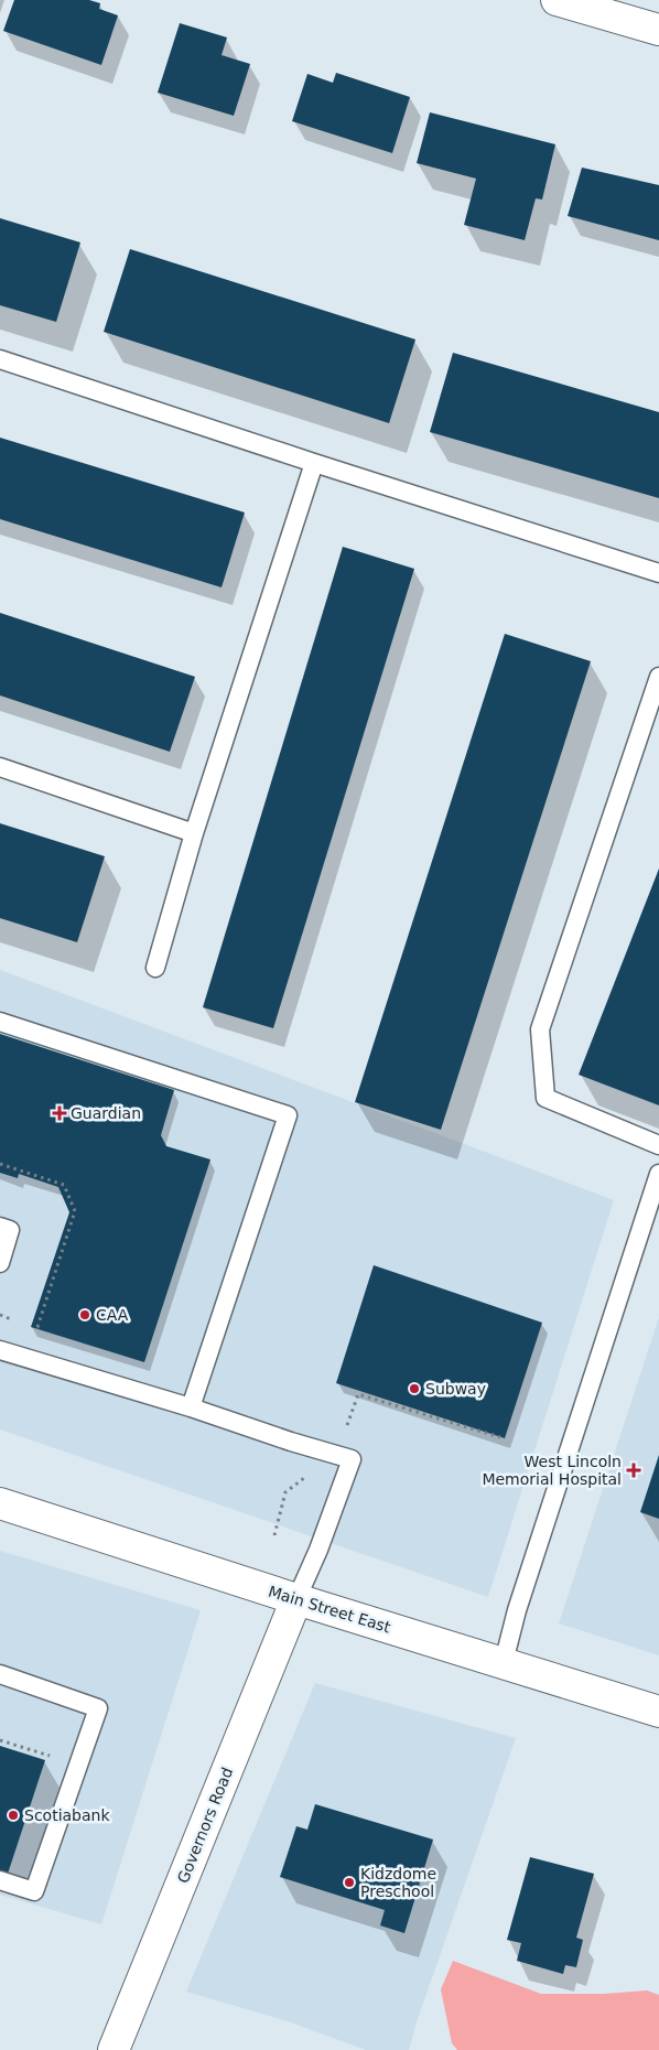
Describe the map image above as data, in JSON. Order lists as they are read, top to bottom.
{
  "streets": {
    "main road": ["Main Street East", "Governors Road"]
  },
  "crossings": [
    ["Main Street East", "Governors Road"]
  ],
  "places": {
    "health": ["Guardian", "West Lincoln Memorial Hospital"],
    "other": [
      "CAA",
      "Subway",
      "Scotiabank",
      "Kidzdome Preschool"
    ]
  }
}
